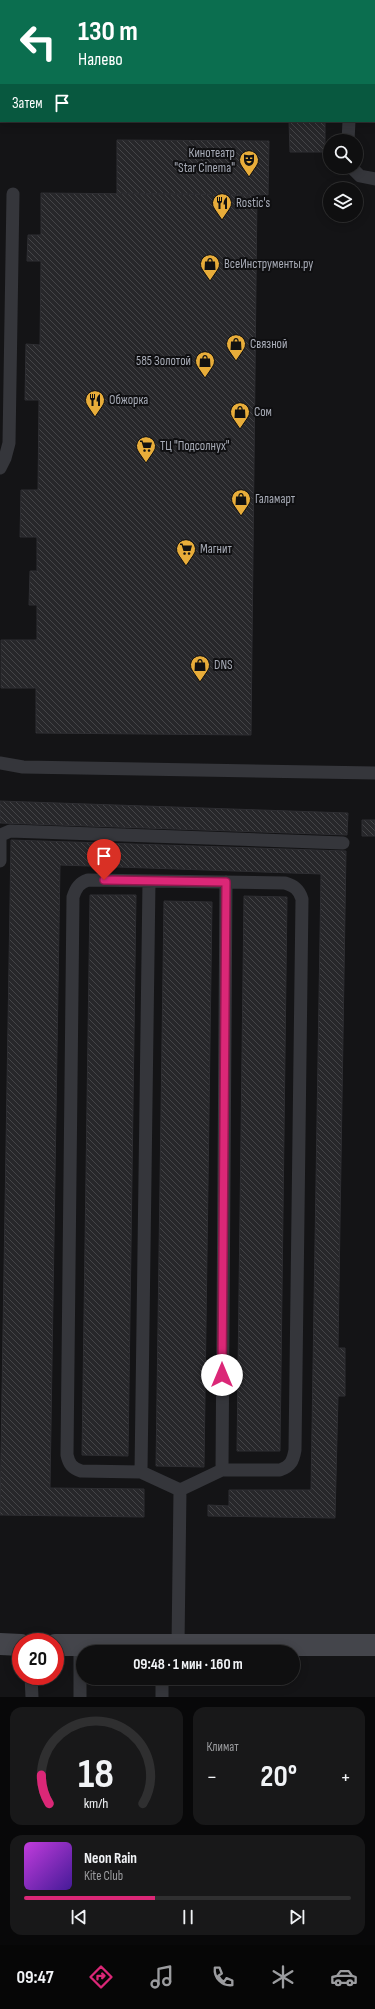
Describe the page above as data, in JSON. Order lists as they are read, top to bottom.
{
  "places": {
    "theatre": ["Кинотеатр \"Star Cinema\""],
    "restaurant": ["Rostic's", "Обжорка"],
    "shop": [
      "ВсеИнструменты.ру",
      "Связной",
      "585 Золотой",
      "Сом",
      "Галамарт",
      "DNS"
    ],
    "supermarket": ["ТЦ \"Подсолнух\"", "Магнит"]
  },
  "page": {
    "turn": ["130 m", "Налево"],
    "then": "Затем",
    "limit": "20",
    "trip": "09:48 · 1 мин · 160 m",
    "tile": "Климат",
    "heat": ["−", "20°", "+"],
    "song": ["Neon Rain", "Kite Club"],
    "tabs": "09:47",
    "gauge": ["18", "km/h"]
  }
}
